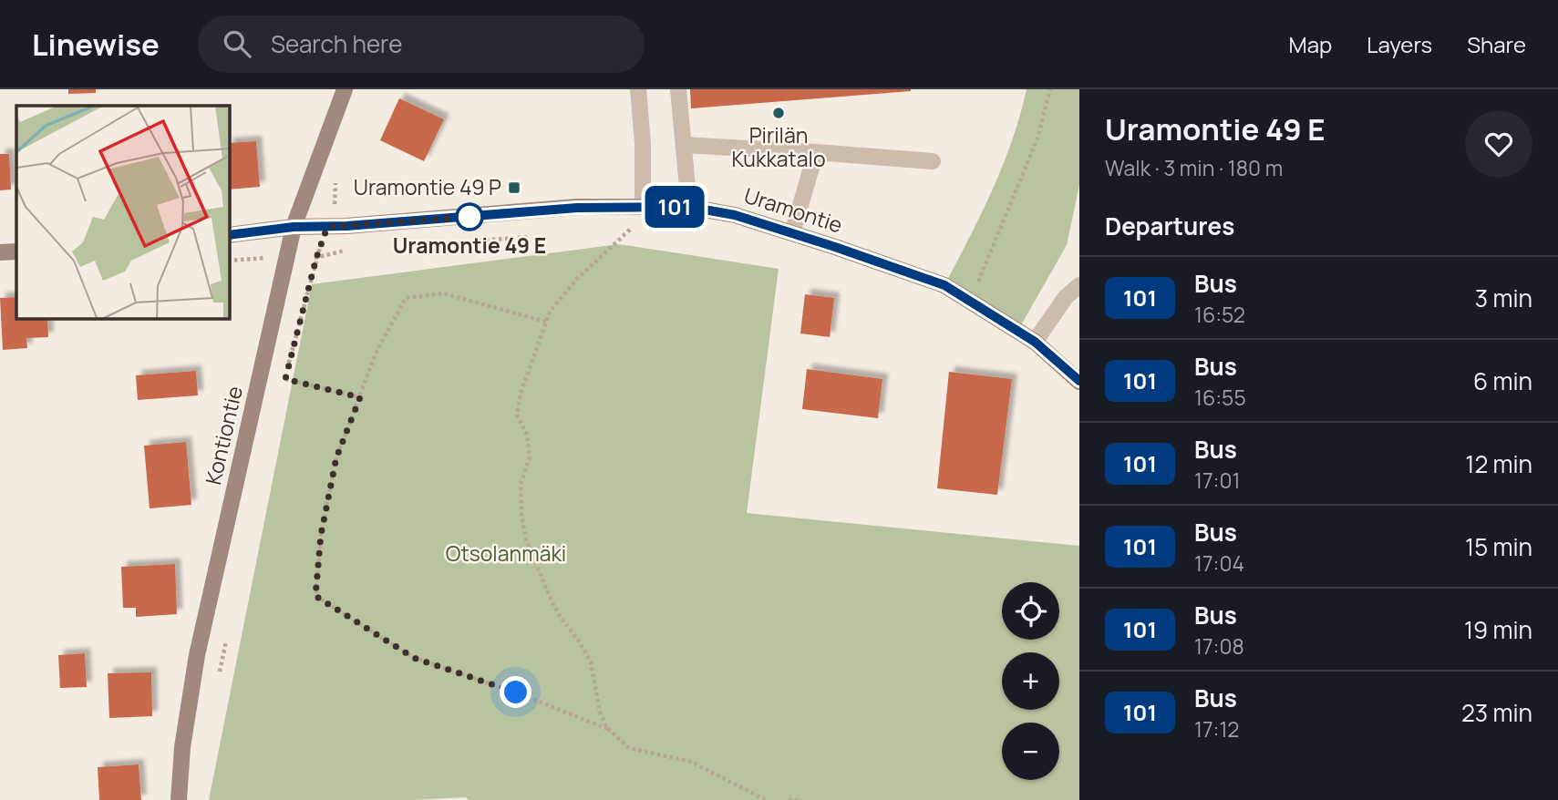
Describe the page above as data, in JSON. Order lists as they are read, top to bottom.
{
  "streets": {
    "street": ["Uramontie", "Kontiontie"]
  },
  "crossings": [
    ["Uramontie", "Kontiontie"]
  ],
  "parks": ["Otsolanmäki"],
  "places": {
    "other": ["Pirilän Kukkatalo", "Uramontie 49 E"],
    "transit": ["Uramontie 49 P"]
  },
  "lines": ["bus line 101"],
  "page": {
    "header": "Linewise",
    "search": "Search here",
    "nav": ["Map", "Layers", "Share"],
    "on_map": "101",
    "heading": [
      ["Uramontie 49 E", "Walk · 3 min · 180 m"],
      "Departures"
    ],
    "list": [
      {
        "mark": "101",
        "name": "Bus",
        "note": "16:52",
        "value": "3 min"
      },
      {
        "mark": "101",
        "name": "Bus",
        "note": "16:55",
        "value": "6 min"
      },
      {
        "mark": "101",
        "name": "Bus",
        "note": "17:01",
        "value": "12 min"
      },
      {
        "mark": "101",
        "name": "Bus",
        "note": "17:04",
        "value": "15 min"
      },
      {
        "mark": "101",
        "name": "Bus",
        "note": "17:08",
        "value": "19 min"
      },
      {
        "mark": "101",
        "name": "Bus",
        "note": "17:12",
        "value": "23 min"
      }
    ],
    "map_buttons": ["+", "−"]
  }
}
